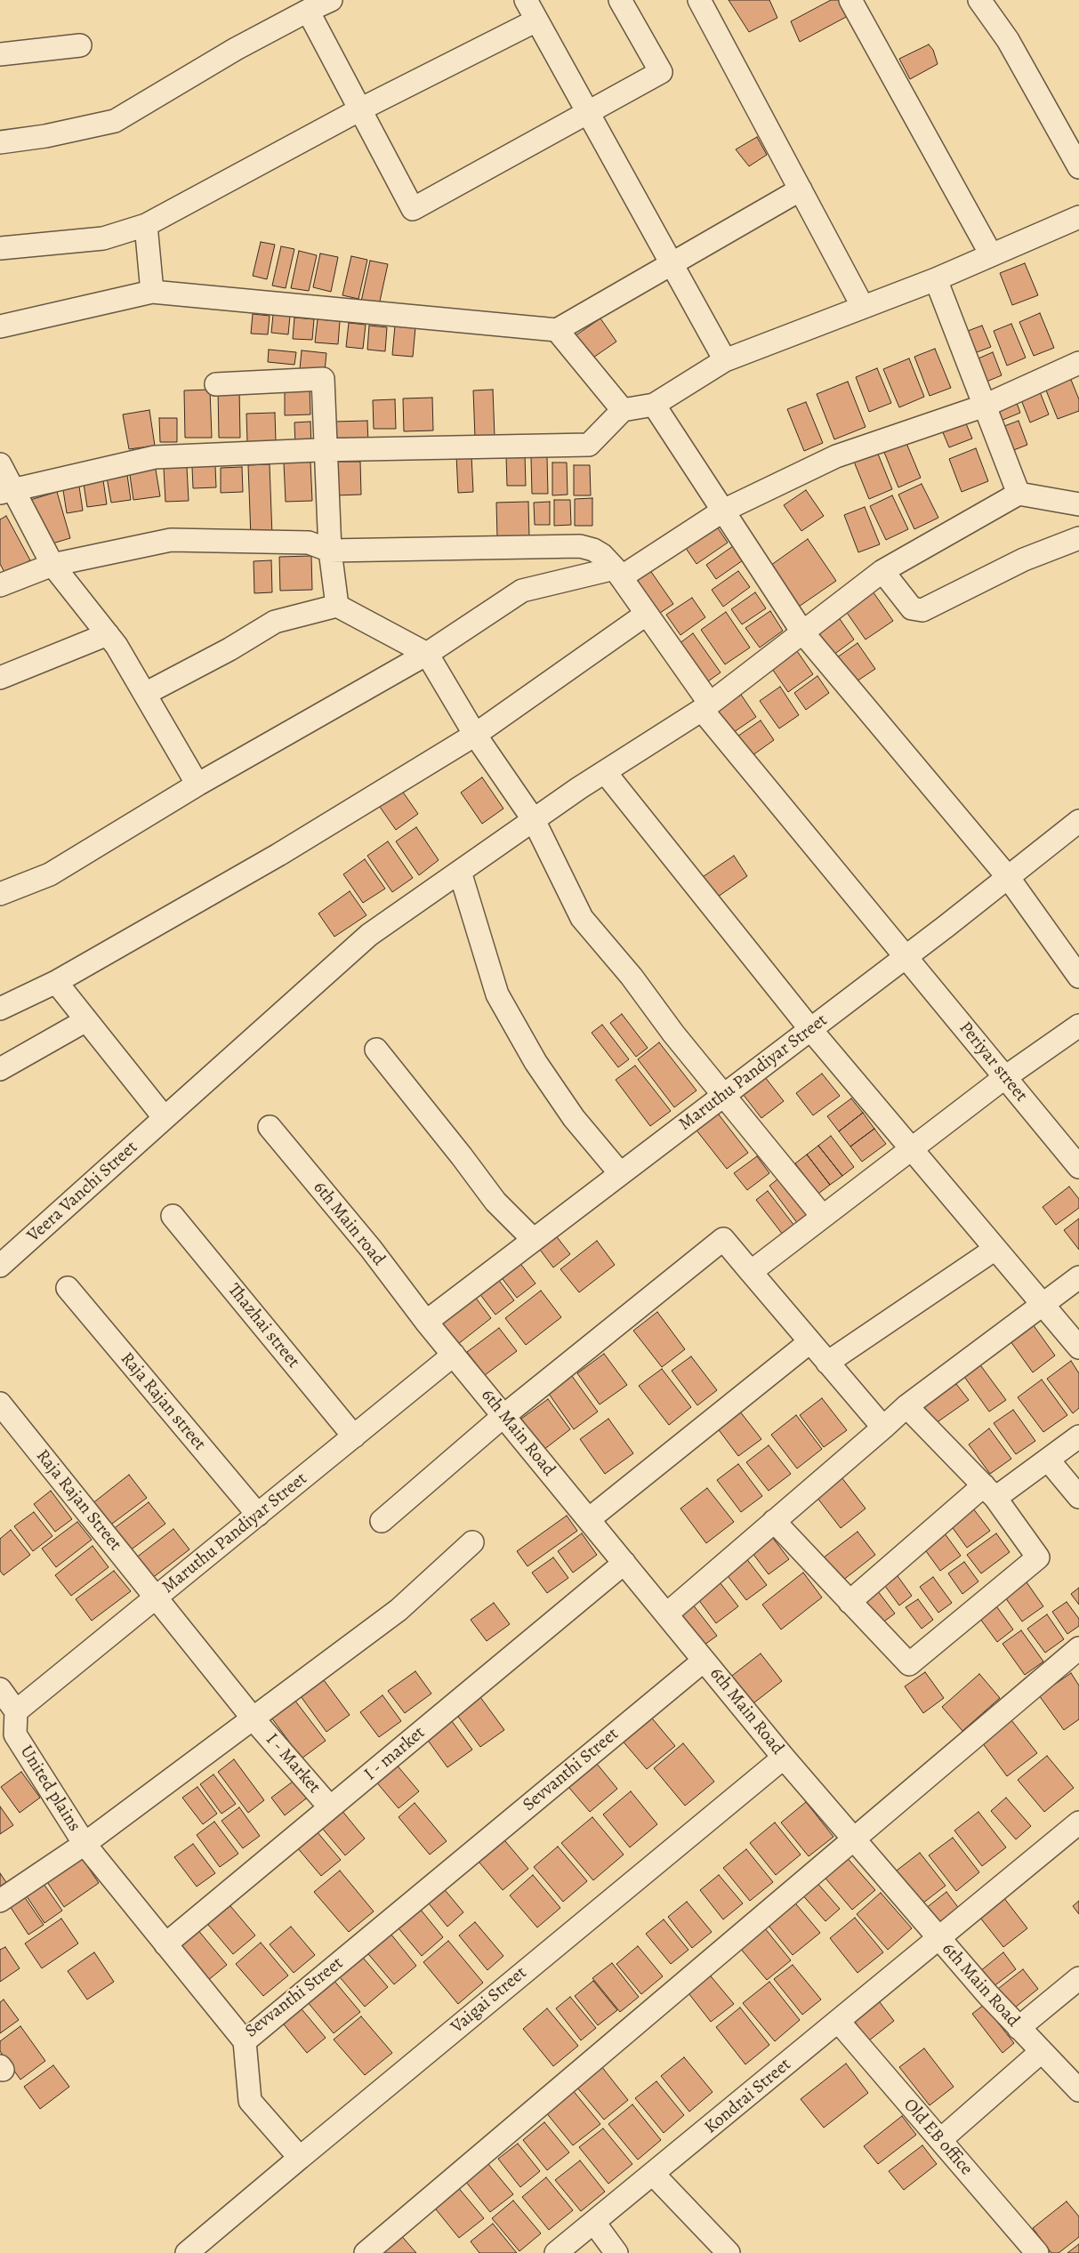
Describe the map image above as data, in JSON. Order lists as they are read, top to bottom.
{
  "streets": {
    "street": [
      "Periyar street",
      "Maruthu Pandiyar Street",
      "Veera Vanchi Street",
      "6th Main road",
      "Thazhai street",
      "Raja Rajan street",
      "6th Main Road",
      "Raja Rajan Street",
      "I - market",
      "I - Market",
      "Sevvanthi Street",
      "United plains",
      "Vaigai Street",
      "Kondrai Street",
      "Old EB office"
    ]
  },
  "crossings": [
    ["Periyar street", "Maruthu Pandiyar Street"],
    ["Periyar street", "Veera Vanchi Street"],
    ["Maruthu Pandiyar Street", "6th Main road"],
    ["Maruthu Pandiyar Street", "Thazhai street"],
    ["Maruthu Pandiyar Street", "Raja Rajan street"],
    ["Maruthu Pandiyar Street", "6th Main Road"],
    ["Maruthu Pandiyar Street", "Raja Rajan Street"],
    ["Maruthu Pandiyar Street", "United plains"],
    ["6th Main road", "6th Main Road"],
    ["6th Main Road", "I - market"],
    ["6th Main Road", "Sevvanthi Street"],
    ["6th Main Road", "Vaigai Street"],
    ["6th Main Road", "Kondrai Street"],
    ["Raja Rajan Street", "I - Market"],
    ["I - market", "I - Market"],
    ["I - market", "Sevvanthi Street"],
    ["Sevvanthi Street", "United plains"],
    ["Kondrai Street", "Old EB office"]
  ]
}
